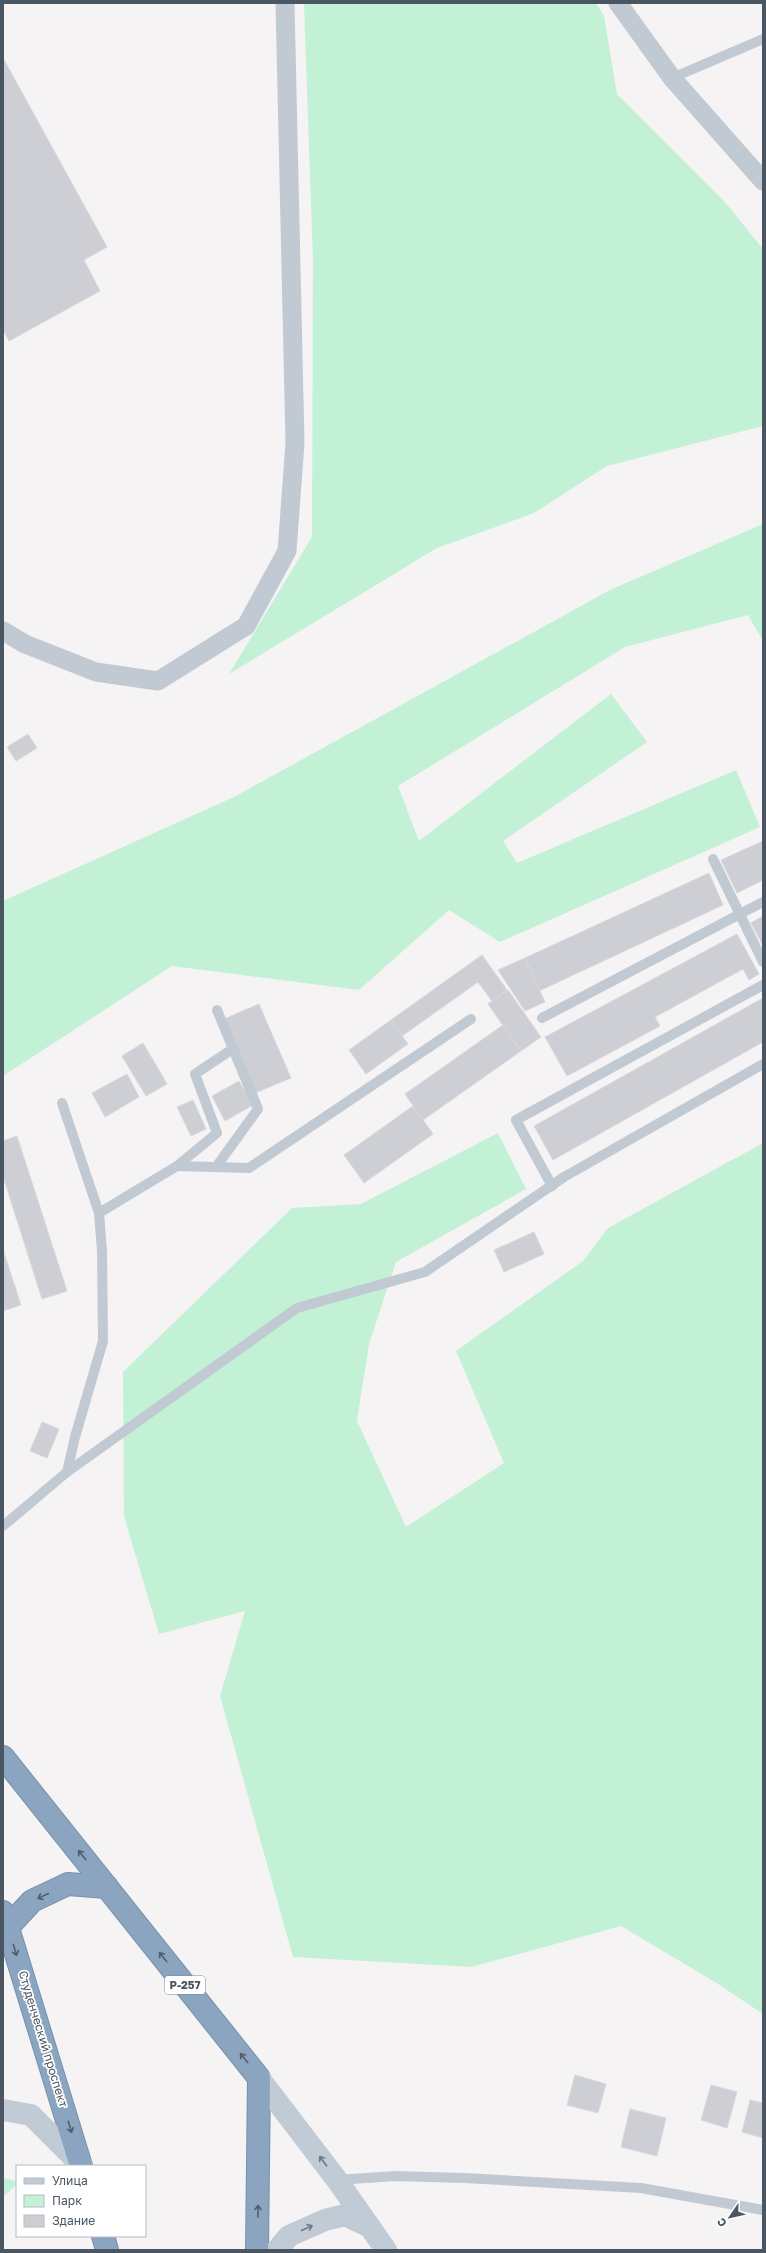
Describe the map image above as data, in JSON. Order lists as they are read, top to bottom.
{
  "streets": {
    "highway": ["Р-257", "Студенческий проспект"]
  },
  "legend": ["Улица", "Парк", "Здание"],
  "north": "bottom left"
}
